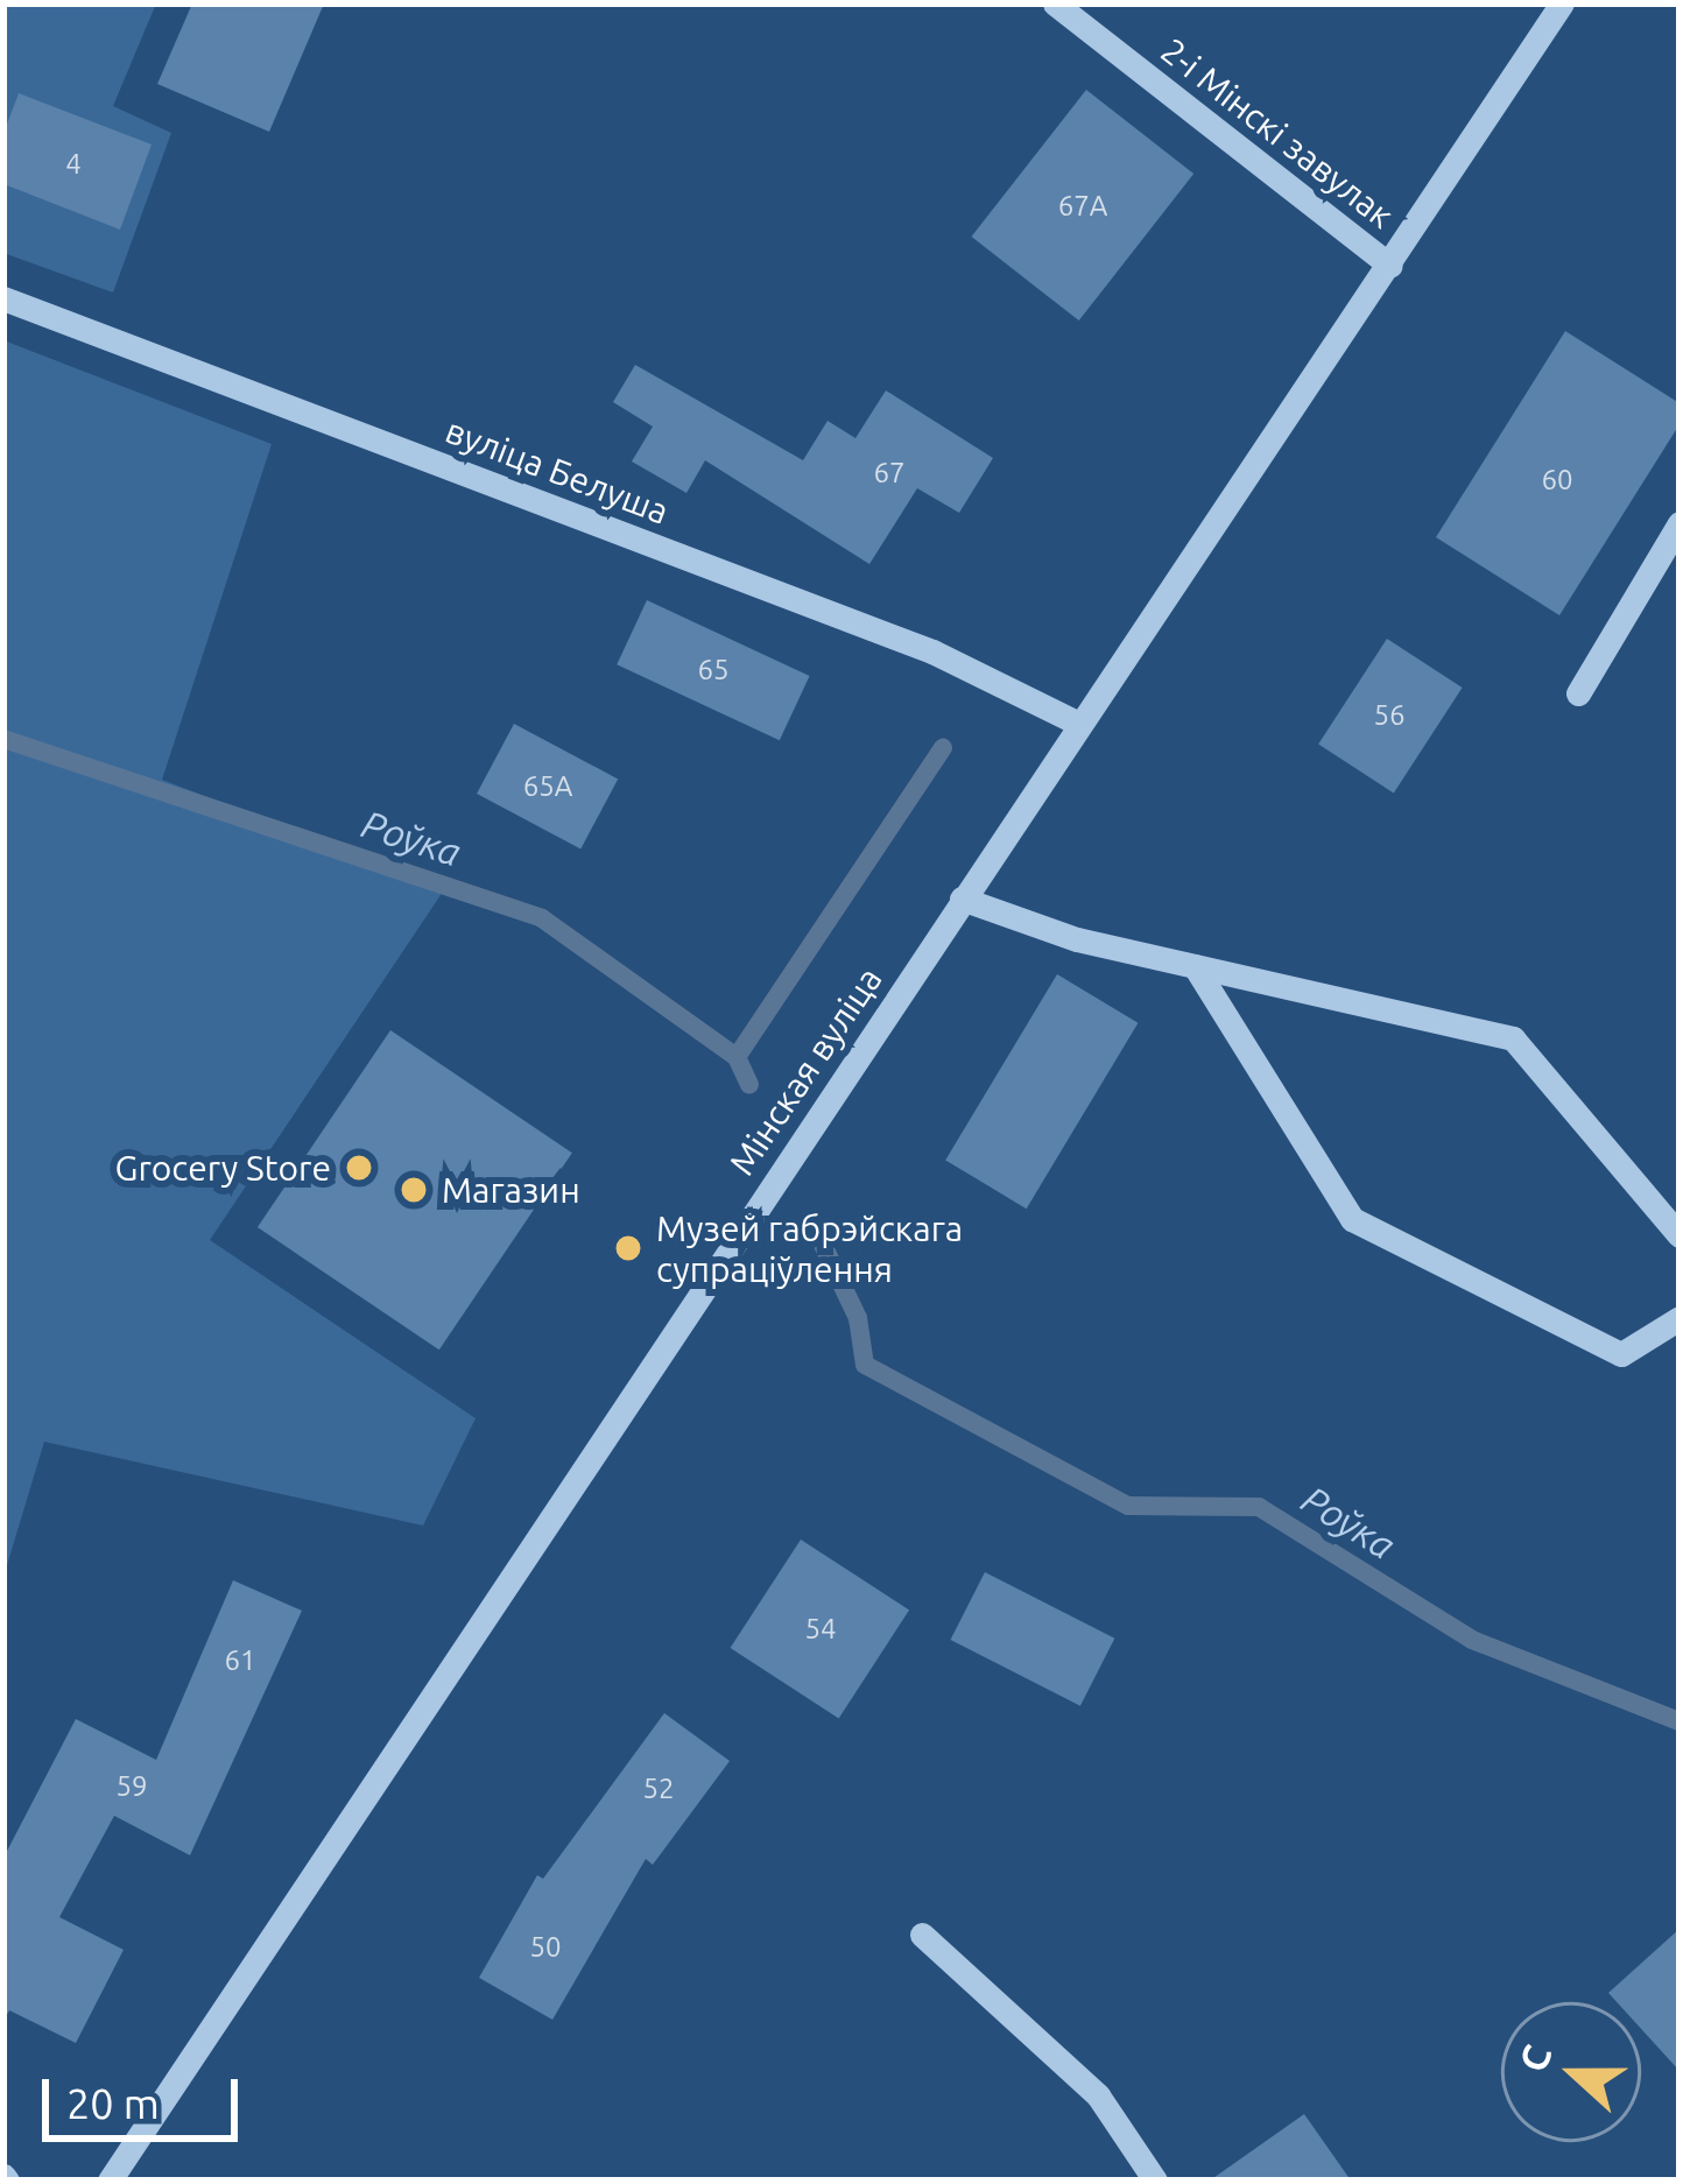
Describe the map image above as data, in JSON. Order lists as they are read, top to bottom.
{
  "streets": {
    "street": ["2-і Мінскі завулак", "вуліца Белуша", "Мінская вуліца"]
  },
  "crossings": [
    ["2-і Мінскі завулак", "Мінская вуліца"],
    ["вуліца Белуша", "Мінская вуліца"]
  ],
  "water": ["Роўка"],
  "places": ["Grocery Store", "Магазин", "Музей габрэйскага супраціўлення"],
  "house_numbers": [
    "4",
    "67А",
    "67",
    "60",
    "65",
    "56",
    "65А",
    "54",
    "61",
    "59",
    "52",
    "50"
  ],
  "scale_bar": "20 m",
  "north": "left"
}
